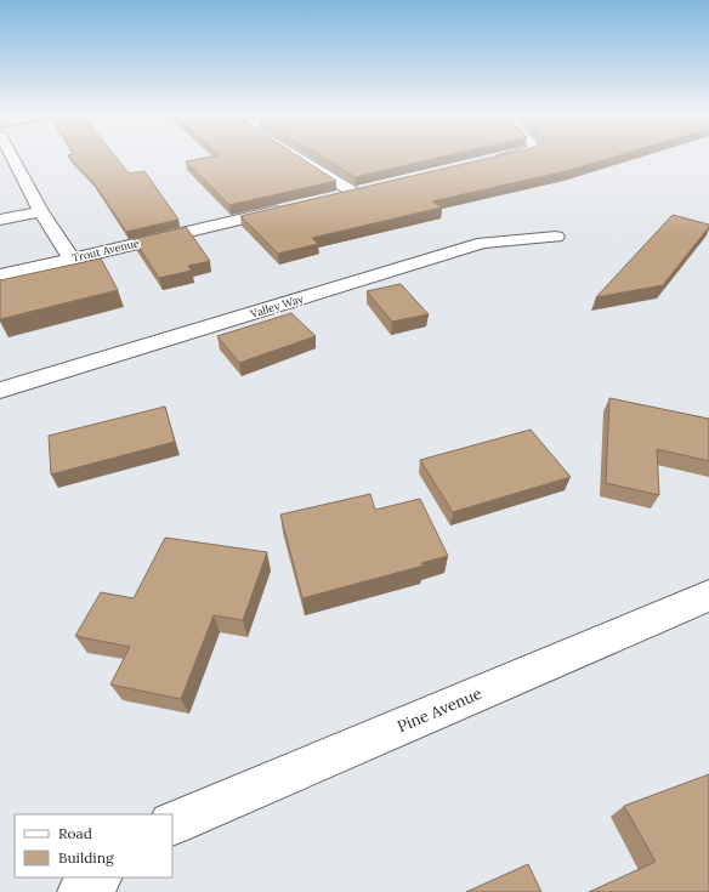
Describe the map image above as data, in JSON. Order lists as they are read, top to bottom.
{
  "streets": {
    "street": ["Trout Avenue", "Valley Way", "Pine Avenue"]
  },
  "legend": ["Road", "Building"]
}
